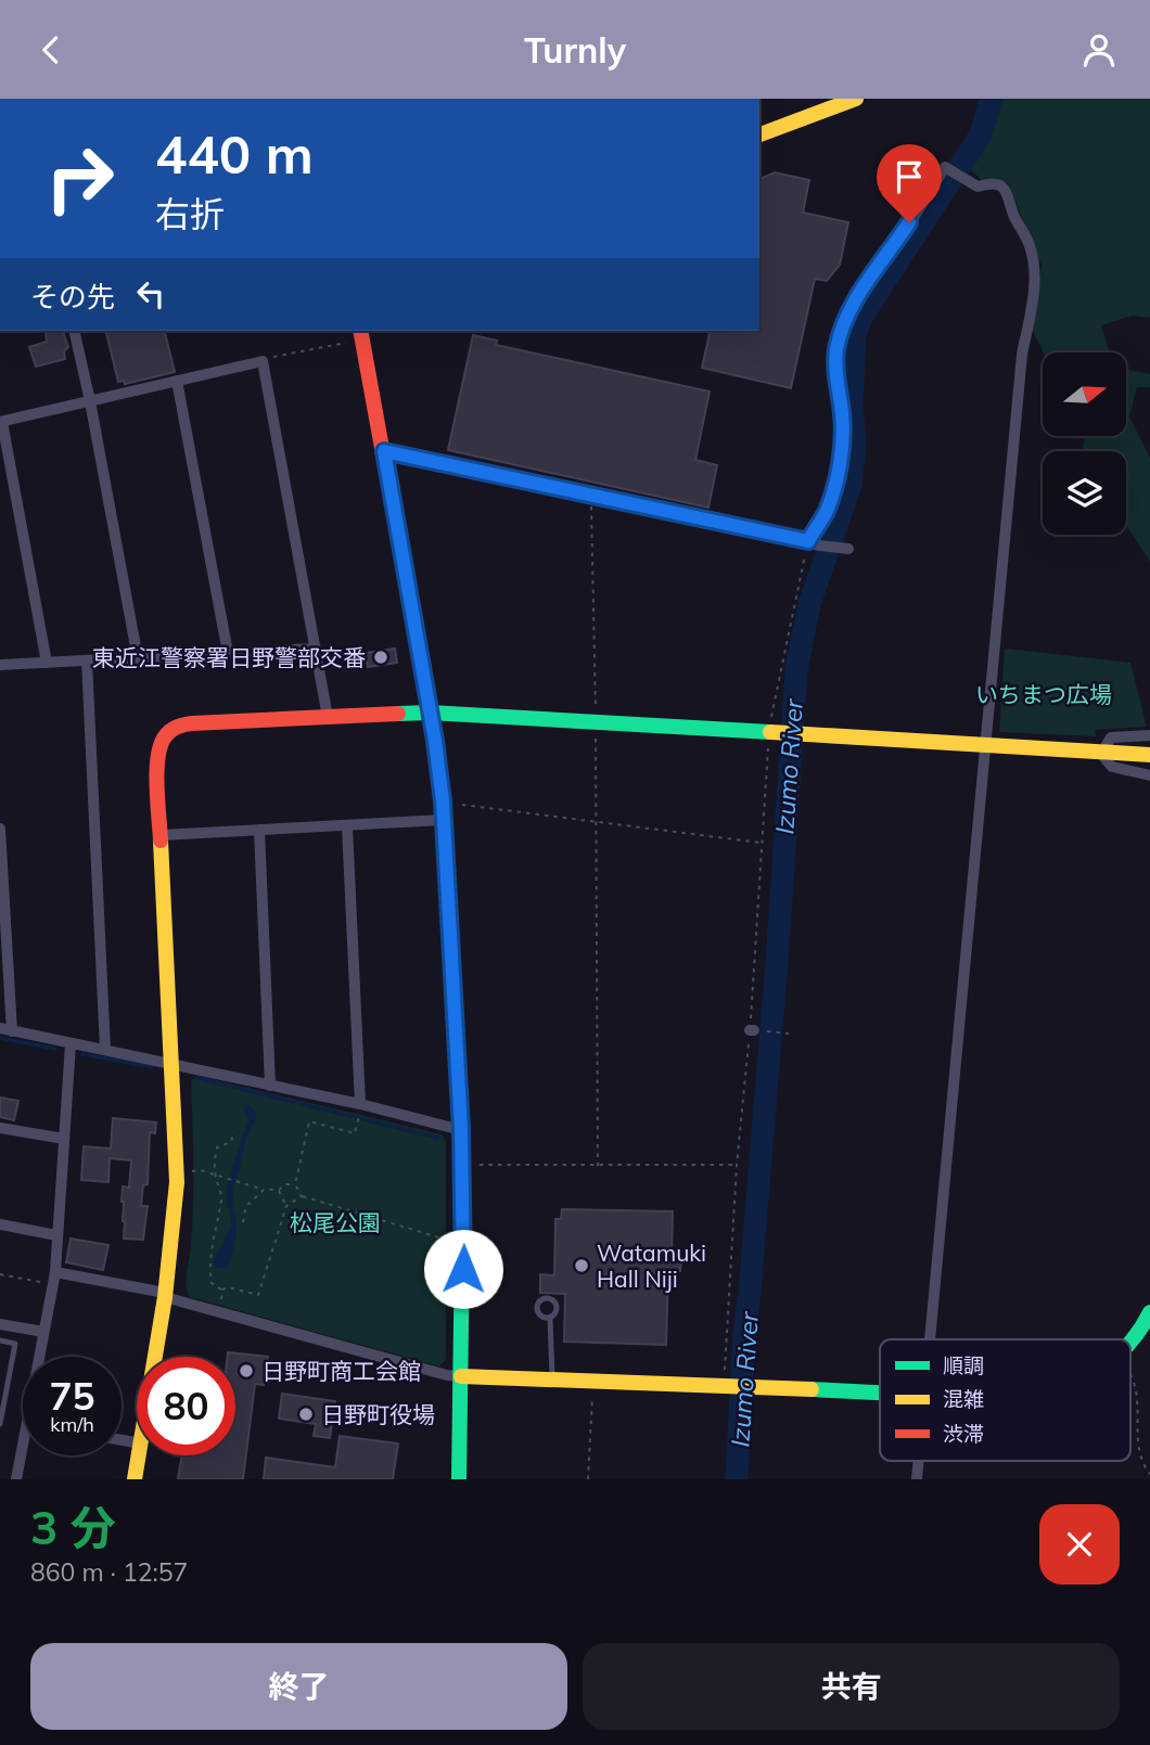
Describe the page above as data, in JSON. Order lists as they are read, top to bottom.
{
  "water": ["Izumo River"],
  "parks": ["いちまつ広場", "松尾公園"],
  "places": [
    "東近江警察署日野警部交番",
    "Watamuki Hall Niji",
    "日野町商工会館",
    "日野町役場"
  ],
  "legend": ["順調", "混雑", "渋滞"],
  "north": "right",
  "page": {
    "header": "Turnly",
    "turn": ["440 m", "右折"],
    "then": "その先",
    "speed": "75 km/h",
    "limit": "80",
    "heading": ["3 分", "860 m · 12:57"],
    "buttons": ["終了", "共有"]
  }
}
